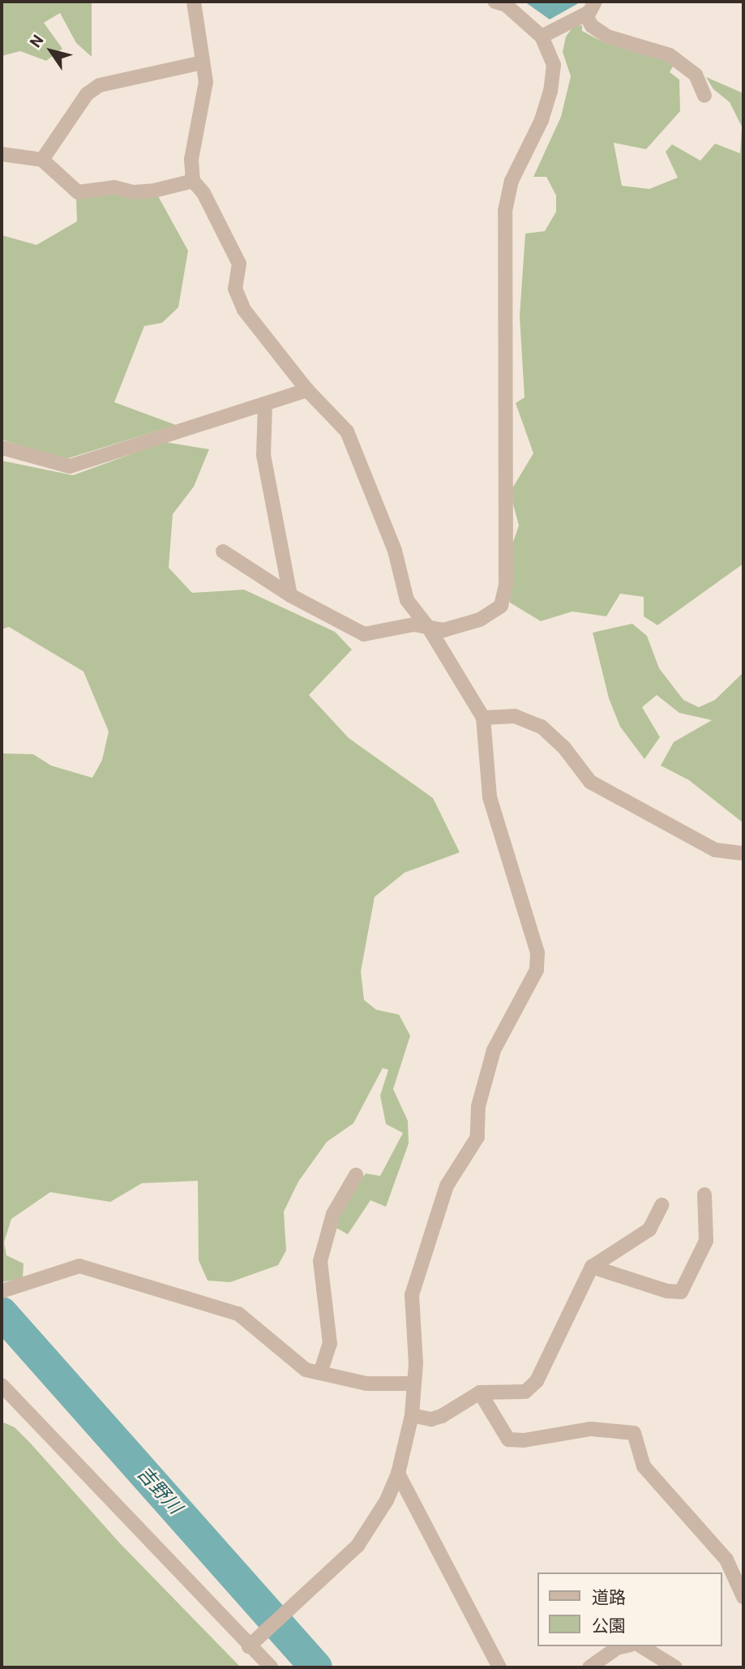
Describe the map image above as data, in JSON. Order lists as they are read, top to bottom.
{
  "water": ["吉野川"],
  "legend": ["道路", "公園"],
  "north": "top left"
}
